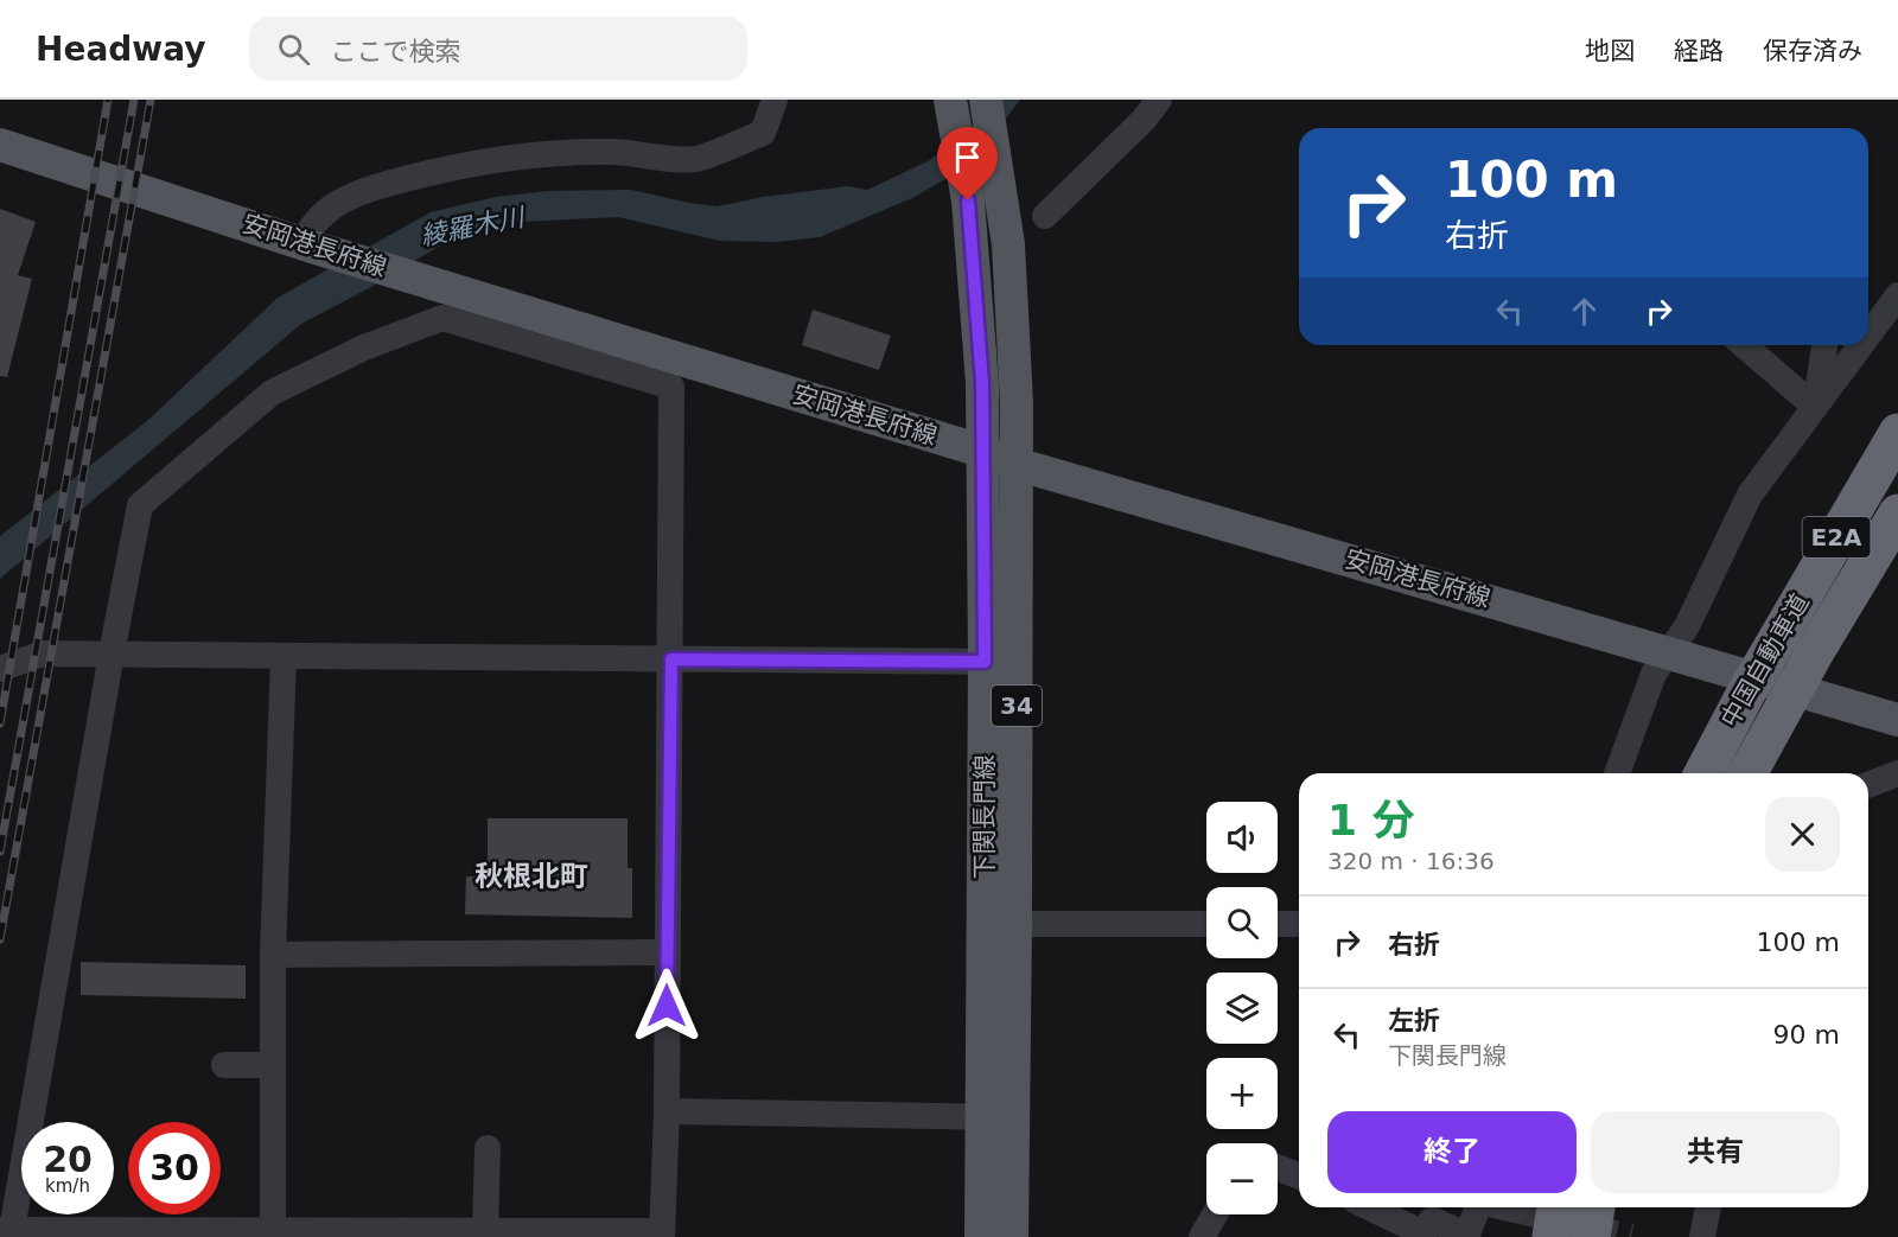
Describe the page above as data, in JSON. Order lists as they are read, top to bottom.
{
  "streets": {
    "highway": ["E2A", "中国自動車道"],
    "main road": ["安岡港長府線", "34", "下関長門線"]
  },
  "crossings": [
    ["安岡港長府線", "下関長門線"]
  ],
  "districts": ["秋根北町"],
  "water": ["綾羅木川"],
  "page": {
    "header": "Headway",
    "search": "ここで検索",
    "nav": ["地図", "経路", "保存済み"],
    "turn": ["100 m", "右折"],
    "heading": ["1 分", "320 m · 16:36"],
    "map_buttons": ["+", "−"],
    "list": [
      {
        "name": "右折",
        "value": "100 m"
      },
      {
        "name": "左折",
        "note": "下関長門線",
        "value": "90 m"
      }
    ],
    "buttons": ["終了", "共有"],
    "speed": "20 km/h",
    "limit": "30"
  }
}
